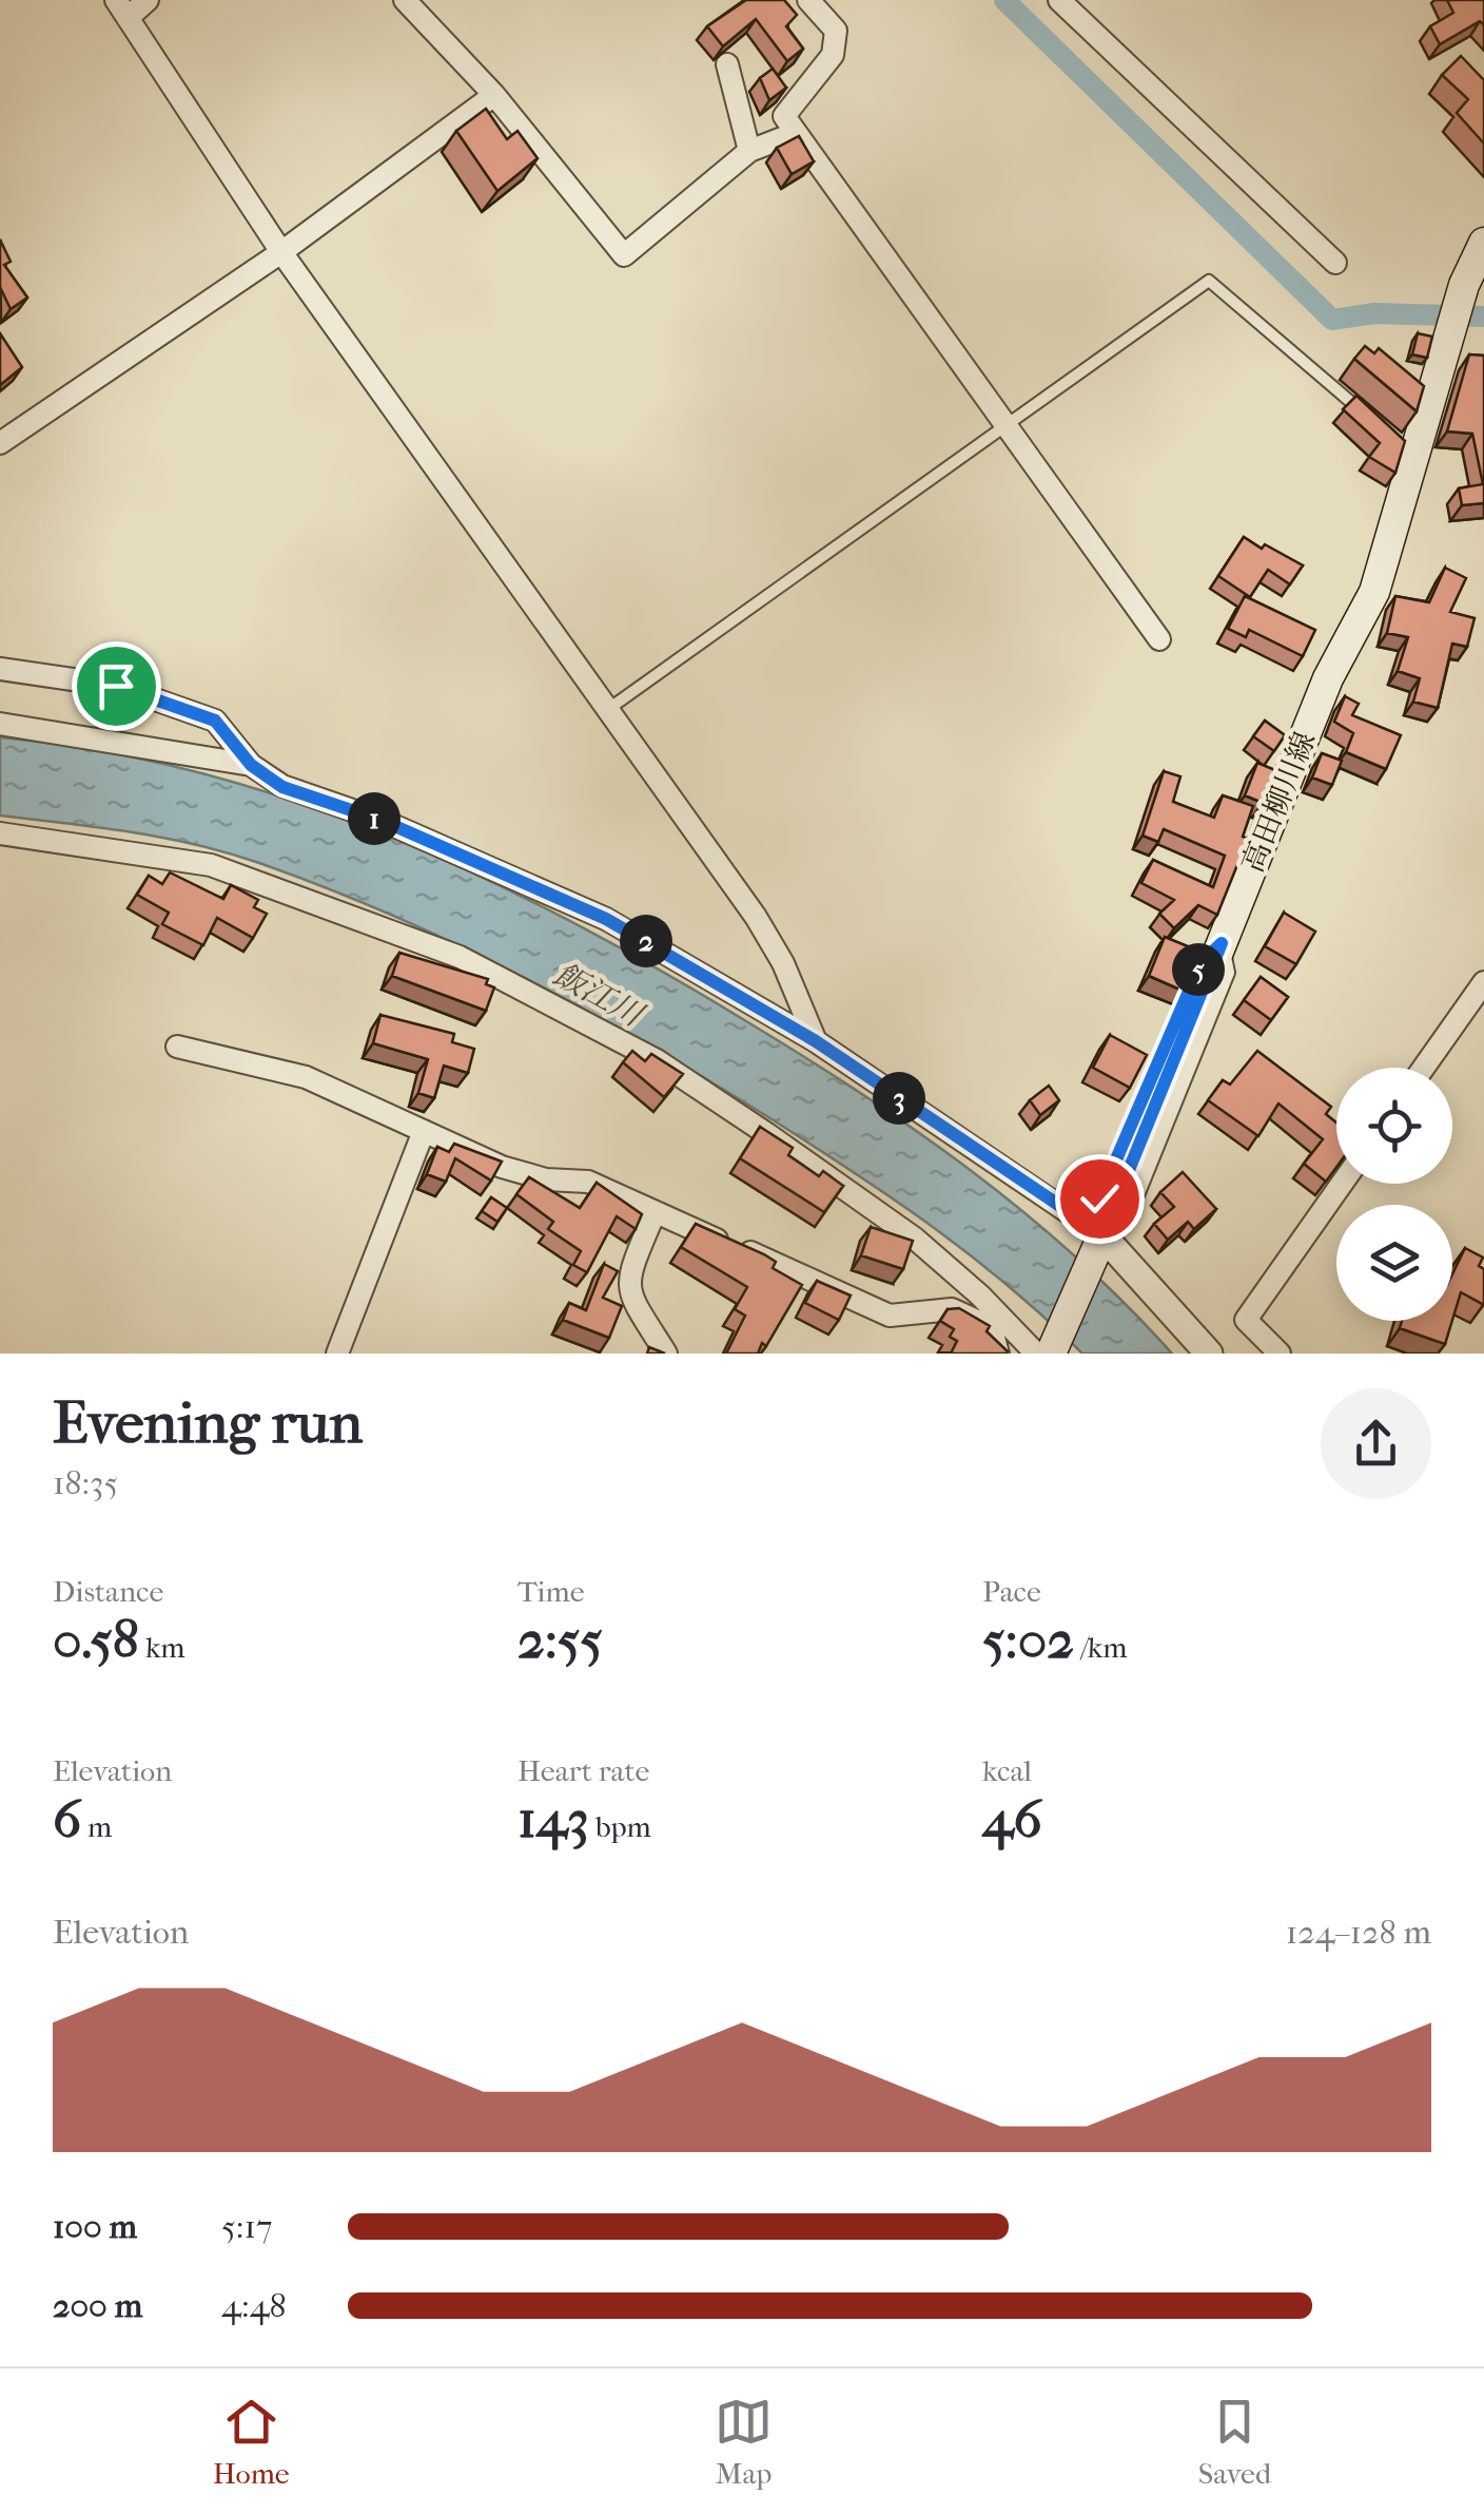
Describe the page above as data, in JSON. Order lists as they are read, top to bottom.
{
  "streets": {
    "main road": ["高田柳川線"]
  },
  "water": ["飯江川"],
  "page": {
    "pins": [
      "1",
      "2",
      "5",
      "3"
    ],
    "heading": ["Evening run", "18:35"],
    "stats": [
      ["Distance", "0.58 km"],
      ["Time", "2:55"],
      ["Pace", "5:02 /km"],
      ["Elevation", "6 m"],
      ["Heart rate", "143 bpm"],
      ["kcal", "46"]
    ],
    "chart": ["Elevation", "124–128 m"],
    "list": [
      {
        "name": "100 m",
        "note": "5:17"
      },
      {
        "name": "200 m",
        "note": "4:48"
      }
    ],
    "tabs": ["Home", "Map", "Saved"]
  }
}
